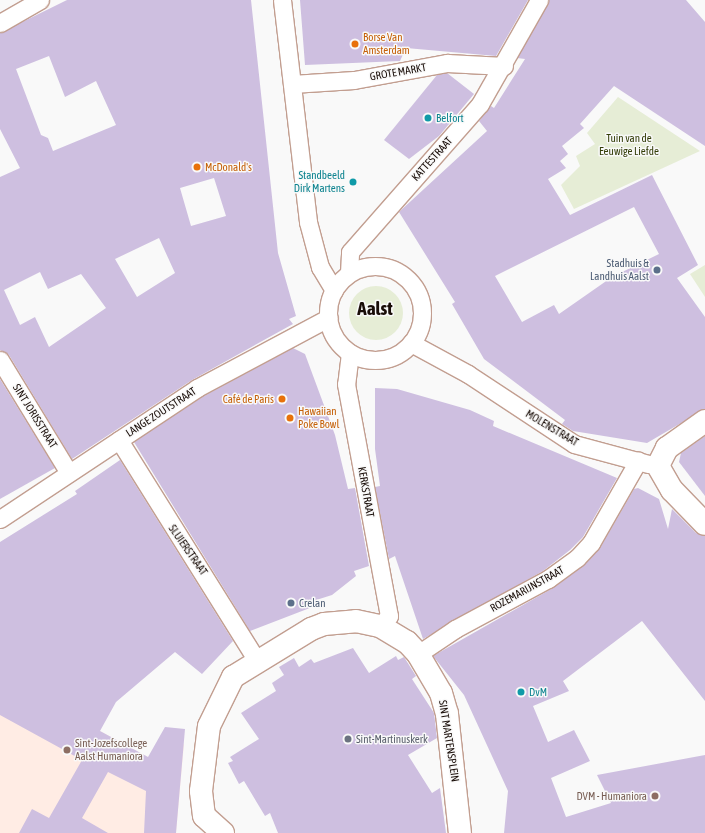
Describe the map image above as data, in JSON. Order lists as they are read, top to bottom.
{
  "streets": {
    "street": [
      "GROTE MARKT",
      "KATTESTRAAT",
      "LANGE ZOUTSTRAAT",
      "SINT JORISSTRAAT",
      "MOLENSTRAAT",
      "KERKSTRAAT",
      "SLUIERSTRAAT",
      "ROZEMARIJNSTRAAT",
      "SINT MARTENSPLEIN"
    ]
  },
  "crossings": [
    ["GROTE MARKT", "KATTESTRAAT"],
    ["KATTESTRAAT", "LANGE ZOUTSTRAAT"],
    ["KATTESTRAAT", "MOLENSTRAAT"],
    ["KATTESTRAAT", "KERKSTRAAT"],
    ["LANGE ZOUTSTRAAT", "SINT JORISSTRAAT"],
    ["LANGE ZOUTSTRAAT", "MOLENSTRAAT"],
    ["LANGE ZOUTSTRAAT", "KERKSTRAAT"],
    ["LANGE ZOUTSTRAAT", "SLUIERSTRAAT"],
    ["MOLENSTRAAT", "KERKSTRAAT"],
    ["MOLENSTRAAT", "ROZEMARIJNSTRAAT"],
    ["KERKSTRAAT", "SINT MARTENSPLEIN"],
    ["SLUIERSTRAAT", "SINT MARTENSPLEIN"],
    ["ROZEMARIJNSTRAAT", "SINT MARTENSPLEIN"]
  ],
  "districts": ["Aalst"],
  "parks": ["Tuin van de Eeuwige Liefde"],
  "places": [
    "Borse Van Amsterdam",
    "Belfort",
    "McDonald's",
    "Standbeeld Dirk Martens",
    "Stadhuis & Landhuis Aalst",
    "Café de Paris",
    "Hawaiian Poke Bowl",
    "Crelan",
    "DvM",
    "Sint-Martinuskerk",
    "Sint-Jozefscollege Aalst Humaniora",
    "DVM - Humaniora"
  ]
}
